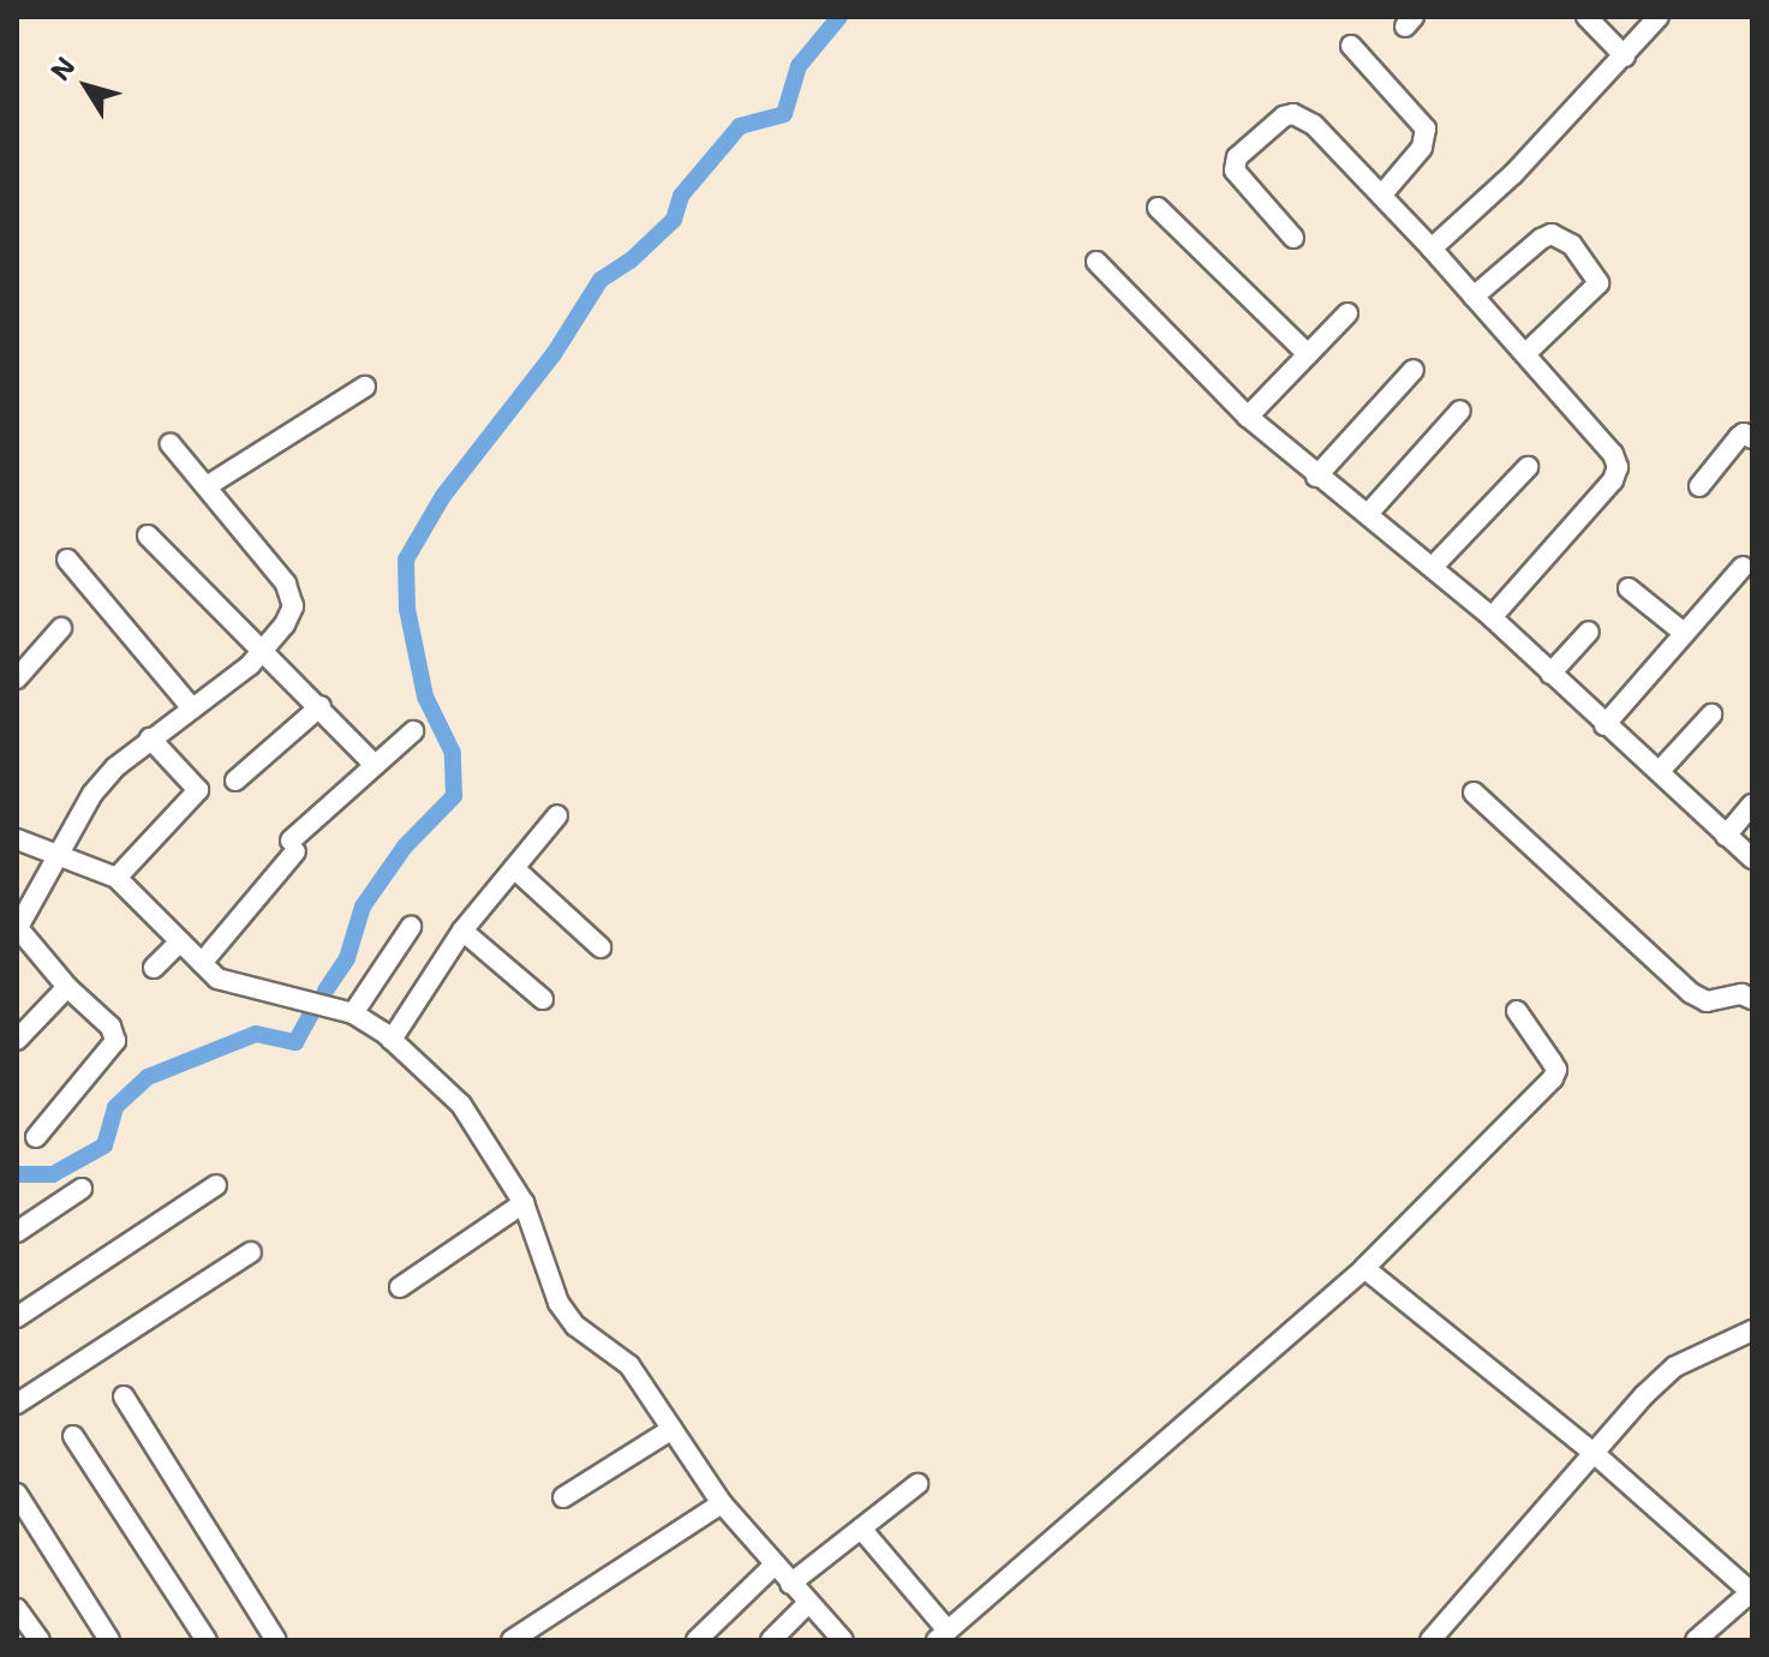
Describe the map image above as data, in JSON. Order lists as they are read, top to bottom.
{
  "north": "top left"
}
